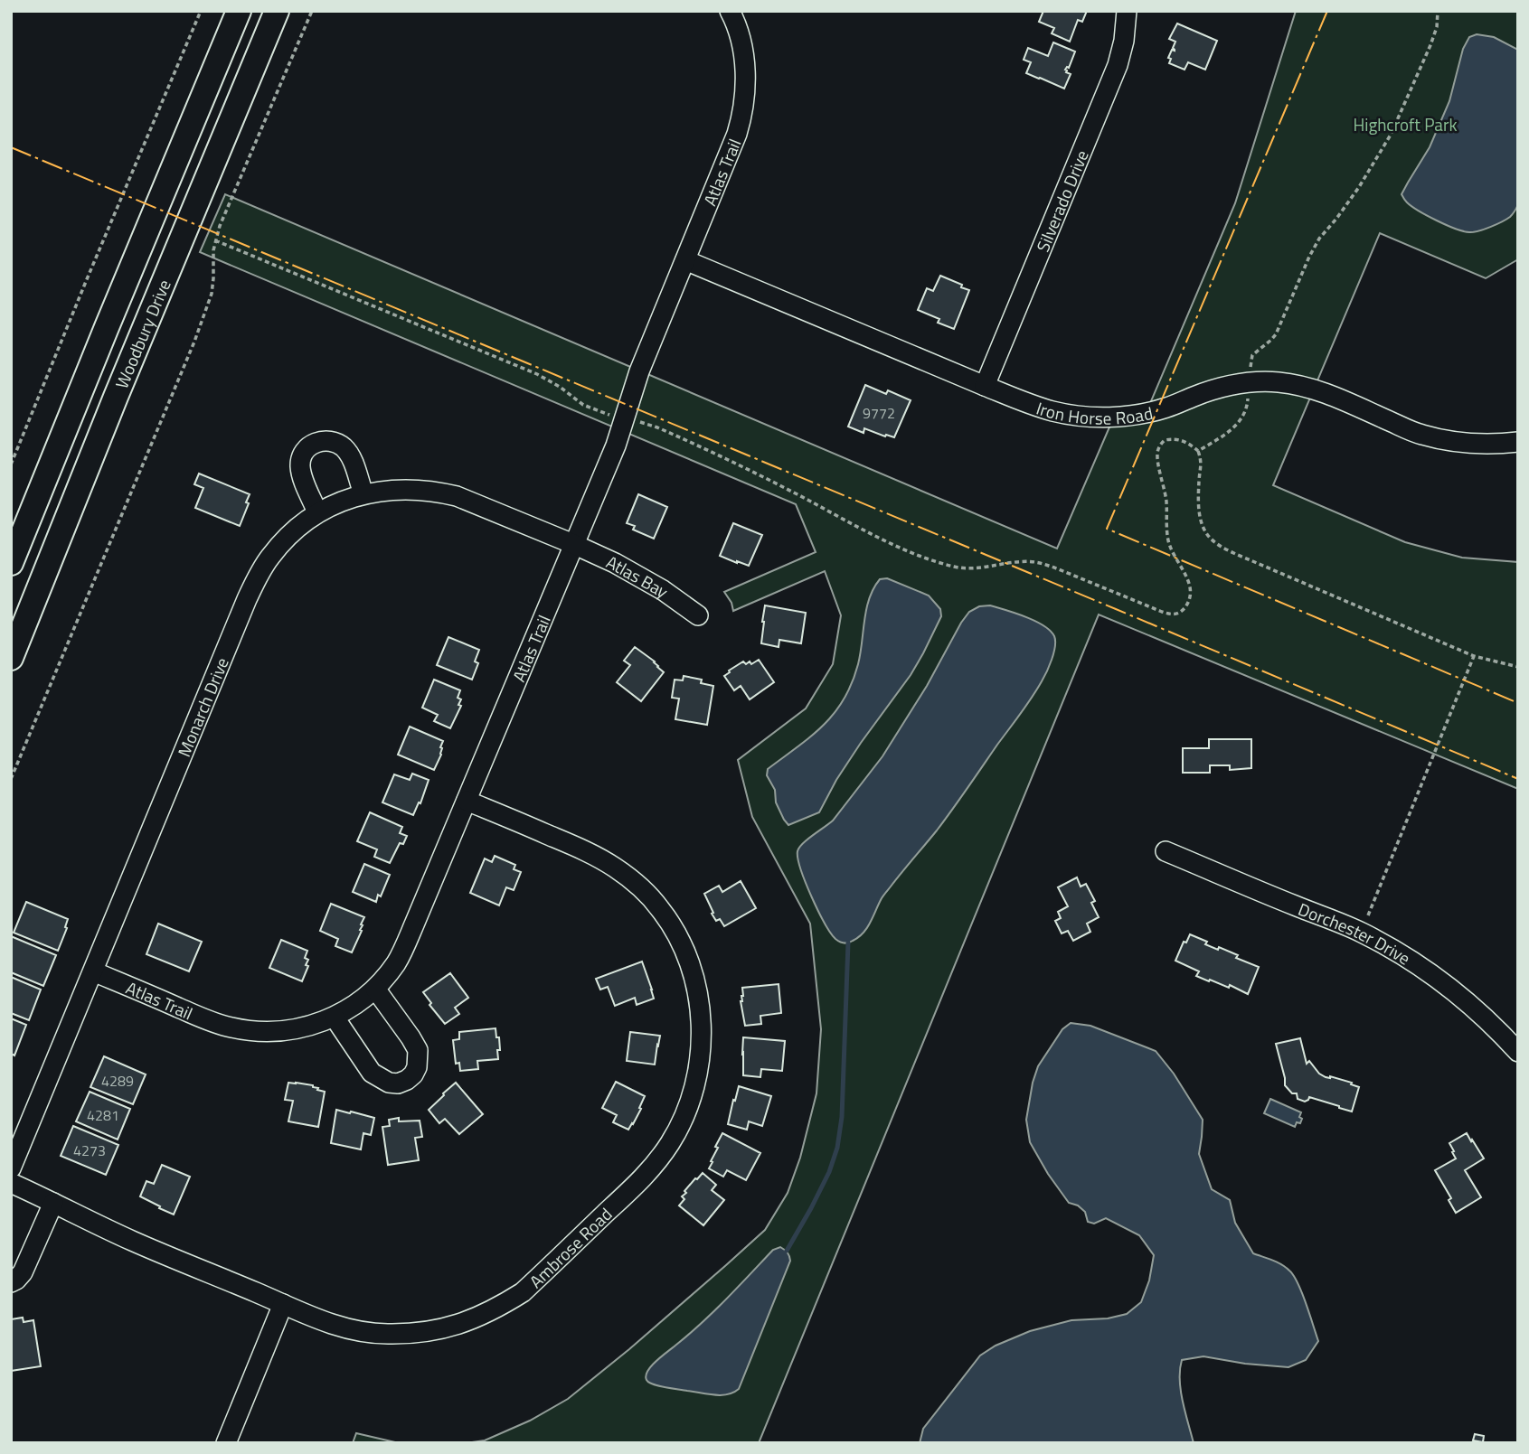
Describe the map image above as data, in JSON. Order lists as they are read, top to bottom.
{
  "streets": {
    "main road": ["Woodbury Drive"],
    "street": [
      "Atlas Trail",
      "Silverado Drive",
      "Iron Horse Road",
      "Atlas Bay",
      "Monarch Drive",
      "Dorchester Drive",
      "Ambrose Road"
    ]
  },
  "crossings": [
    ["Atlas Trail", "Iron Horse Road"],
    ["Atlas Trail", "Atlas Bay"],
    ["Atlas Trail", "Monarch Drive"],
    ["Atlas Trail", "Ambrose Road"],
    ["Silverado Drive", "Iron Horse Road"],
    ["Atlas Bay", "Monarch Drive"]
  ],
  "parks": ["Highcroft Park"],
  "house_numbers": [
    "9772",
    "4289",
    "4281",
    "4273"
  ]
}
